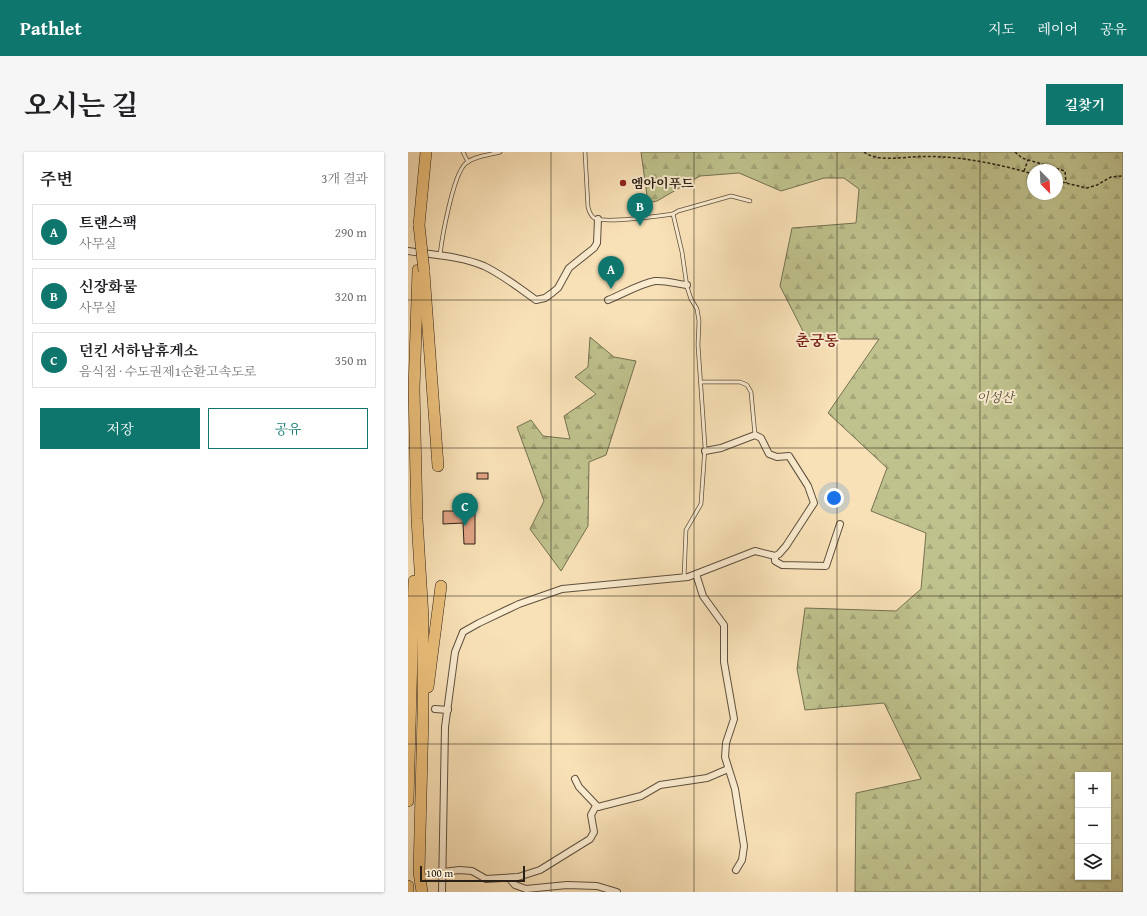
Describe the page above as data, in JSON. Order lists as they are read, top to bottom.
{
  "districts": ["춘궁동"],
  "parks": ["이성산"],
  "places": ["엠아이푸드"],
  "scale_bar": "100 m",
  "north": "bottom right",
  "page": {
    "header": "Pathlet",
    "nav": ["지도", "레이어", "공유"],
    "title": "오시는 길",
    "buttons": [
      "길찾기",
      ["저장", "공유"]
    ],
    "heading": ["주변", "3개 결과"],
    "pins": ["B", "A", "C"],
    "list": [
      {
        "mark": "A",
        "name": "트랜스팩",
        "note": "사무실",
        "value": "290 m"
      },
      {
        "mark": "B",
        "name": "신장화물",
        "note": "사무실",
        "value": "320 m"
      },
      {
        "mark": "C",
        "name": "던킨 서하남휴게소",
        "note": "음식점 · 수도권제1순환고속도로",
        "value": "350 m"
      }
    ],
    "map_buttons": ["+", "−"],
    "scale": "100 m"
  }
}
